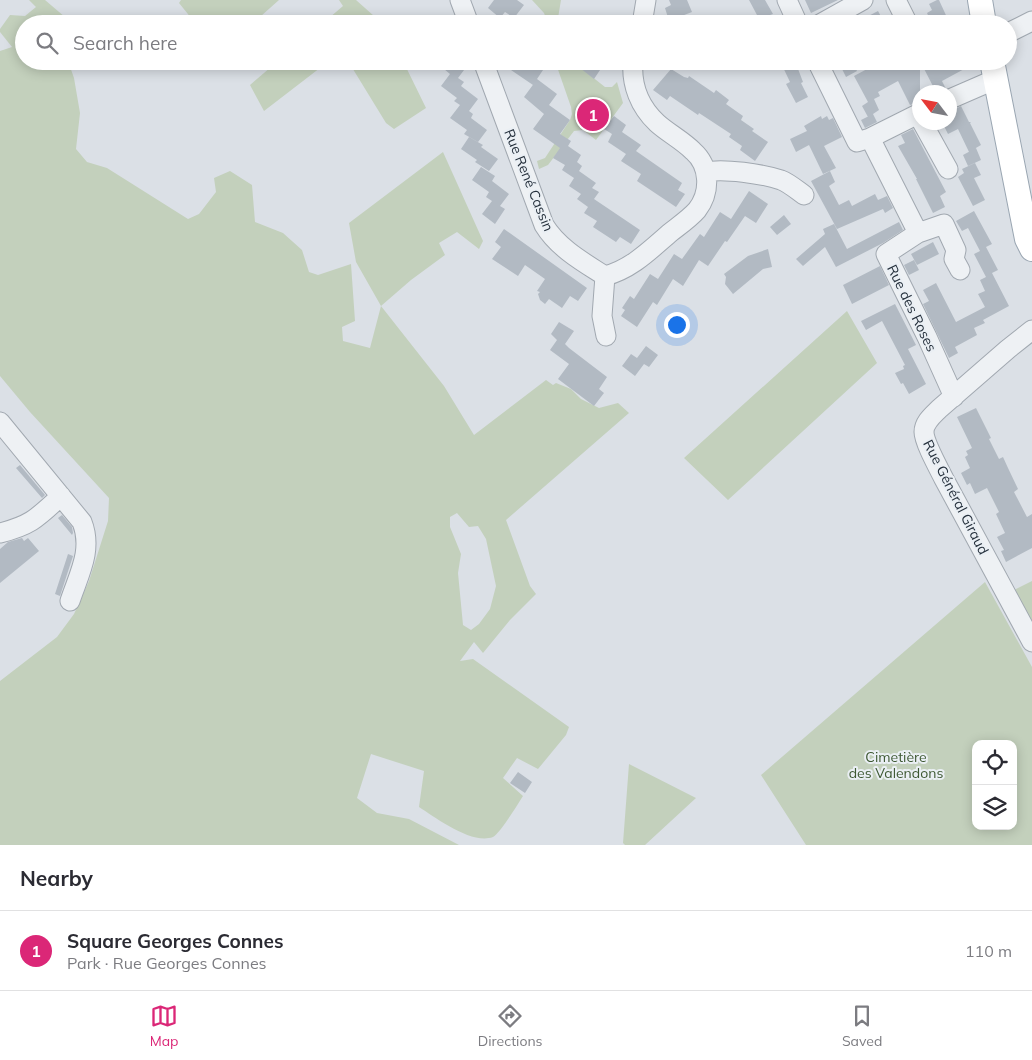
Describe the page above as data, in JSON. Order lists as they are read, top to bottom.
{
  "streets": {
    "street": ["Rue René Cassin", "Rue des Roses", "Rue Général Giraud"]
  },
  "crossings": [
    ["Rue des Roses", "Rue Général Giraud"]
  ],
  "parks": ["Cimetière des Valendons"],
  "north": "top left",
  "page": {
    "search": "Search here",
    "pins": "1",
    "heading": "Nearby",
    "list": [
      {
        "mark": "1",
        "name": "Square Georges Connes",
        "note": "Park · Rue Georges Connes",
        "value": "110 m"
      }
    ],
    "nav": ["Map", "Directions", "Saved"]
  }
}
